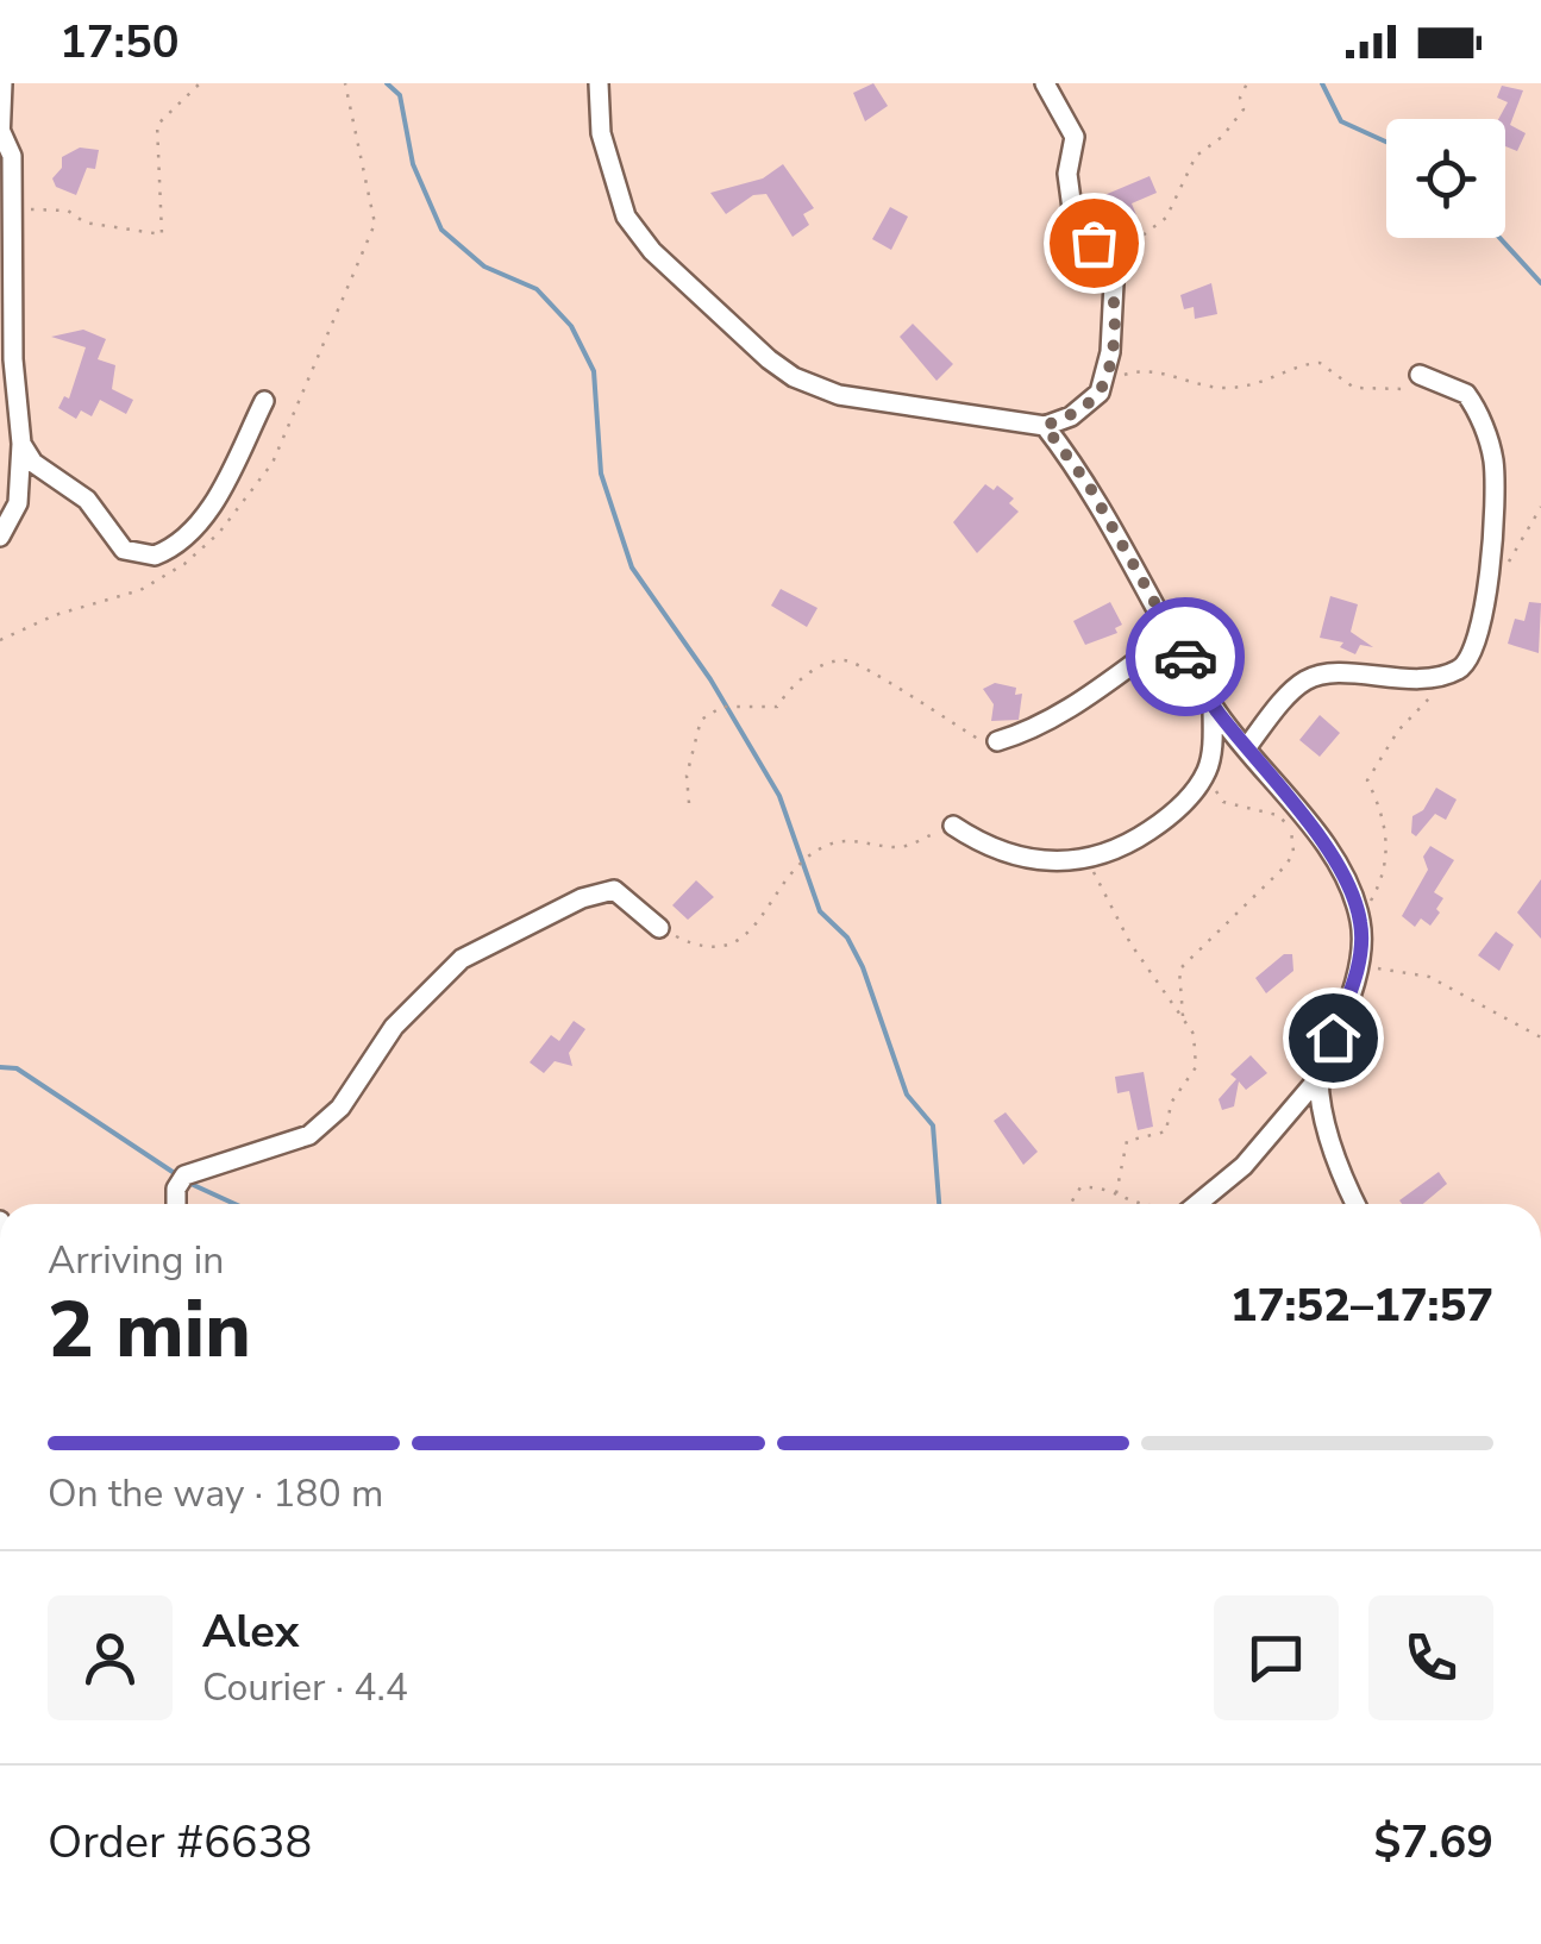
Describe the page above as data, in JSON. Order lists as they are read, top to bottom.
{
  "page": {
    "status": "17:50",
    "heading": ["2 min", "Arriving in", "17:52–17:57"],
    "panel": [
      "Alex",
      "Courier · 4.4",
      "Order #6638",
      "$7.69"
    ],
    "bar": "On the way · 180 m"
  }
}
